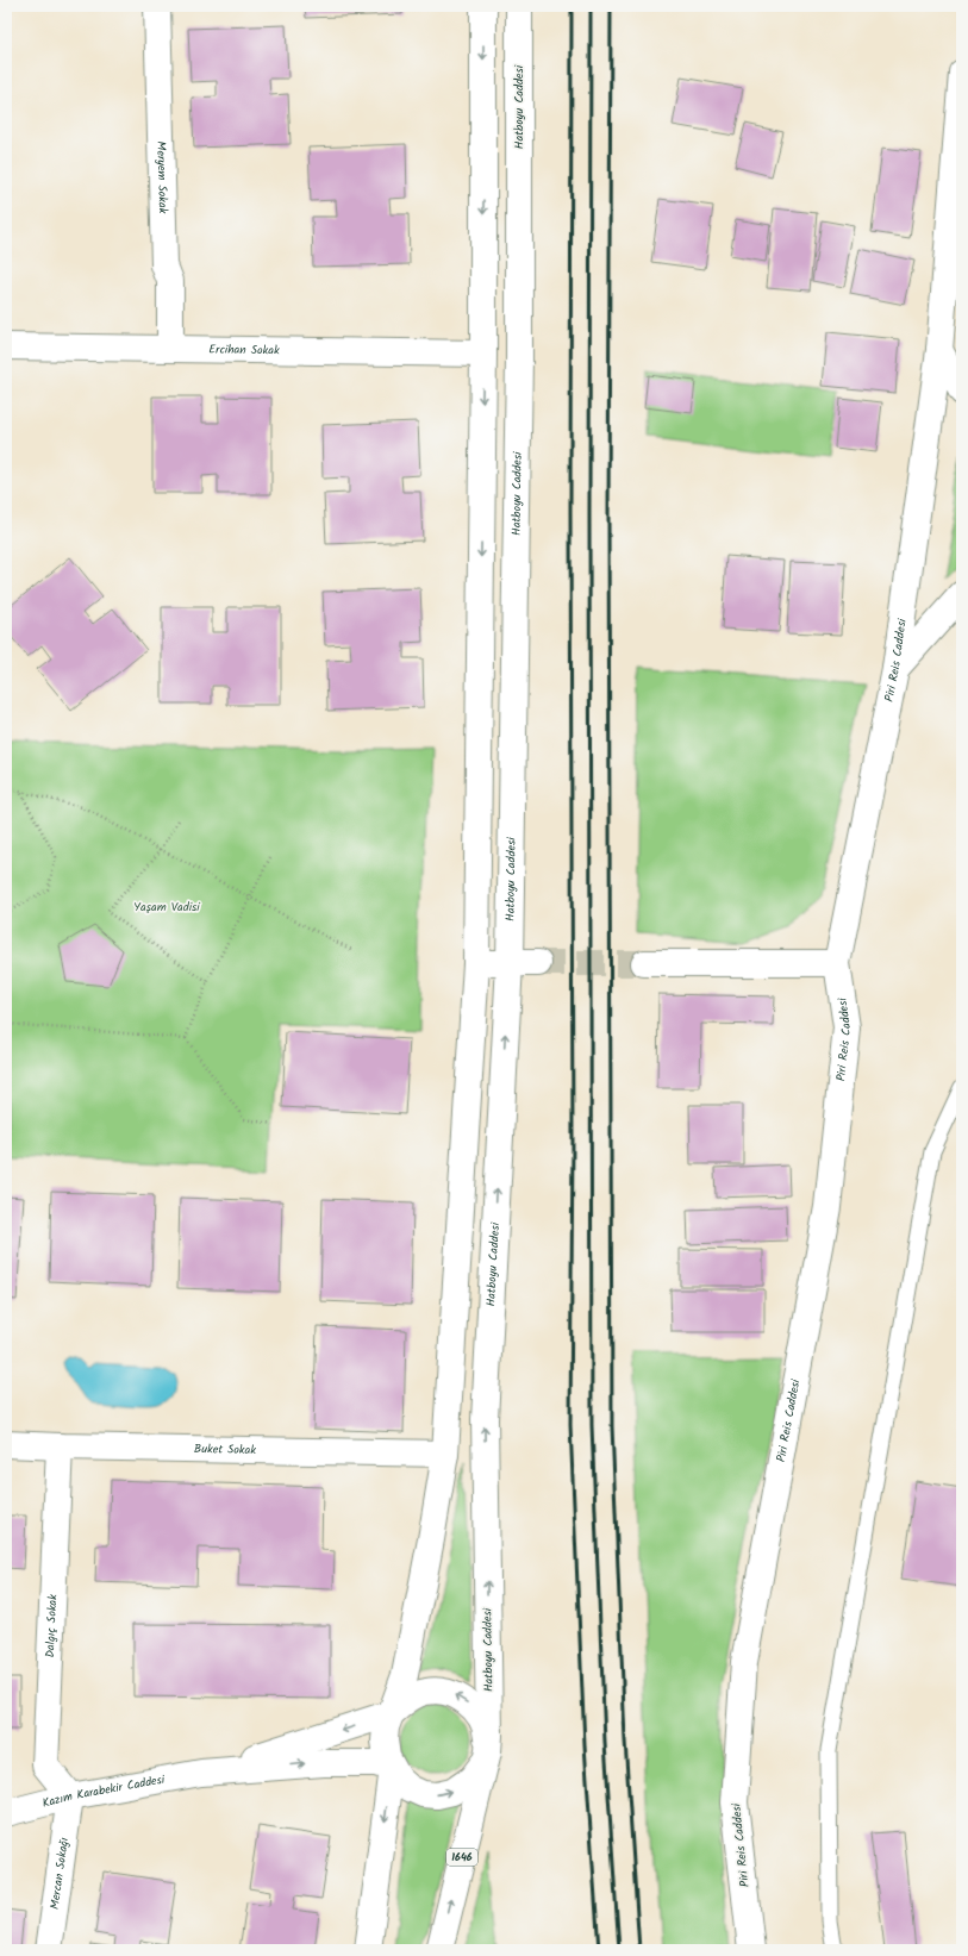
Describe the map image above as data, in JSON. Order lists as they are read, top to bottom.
{
  "streets": {
    "street": [
      "Hatboyu Caddesi",
      "Meryem Sokak",
      "Ercihan Sokak",
      "Piri Reis Caddesi",
      "Buket Sokak",
      "Dalgıç Sokak",
      "Kazım Karabekir Caddesi",
      "1646",
      "Mercan Sokağı"
    ]
  },
  "crossings": [
    ["Meryem Sokak", "Ercihan Sokak"],
    ["Buket Sokak", "Dalgıç Sokak"],
    ["Dalgıç Sokak", "Kazım Karabekir Caddesi"],
    ["Dalgıç Sokak", "Mercan Sokağı"],
    ["Kazım Karabekir Caddesi", "Mercan Sokağı"]
  ],
  "parks": ["Yaşam Vadisi"]
}
